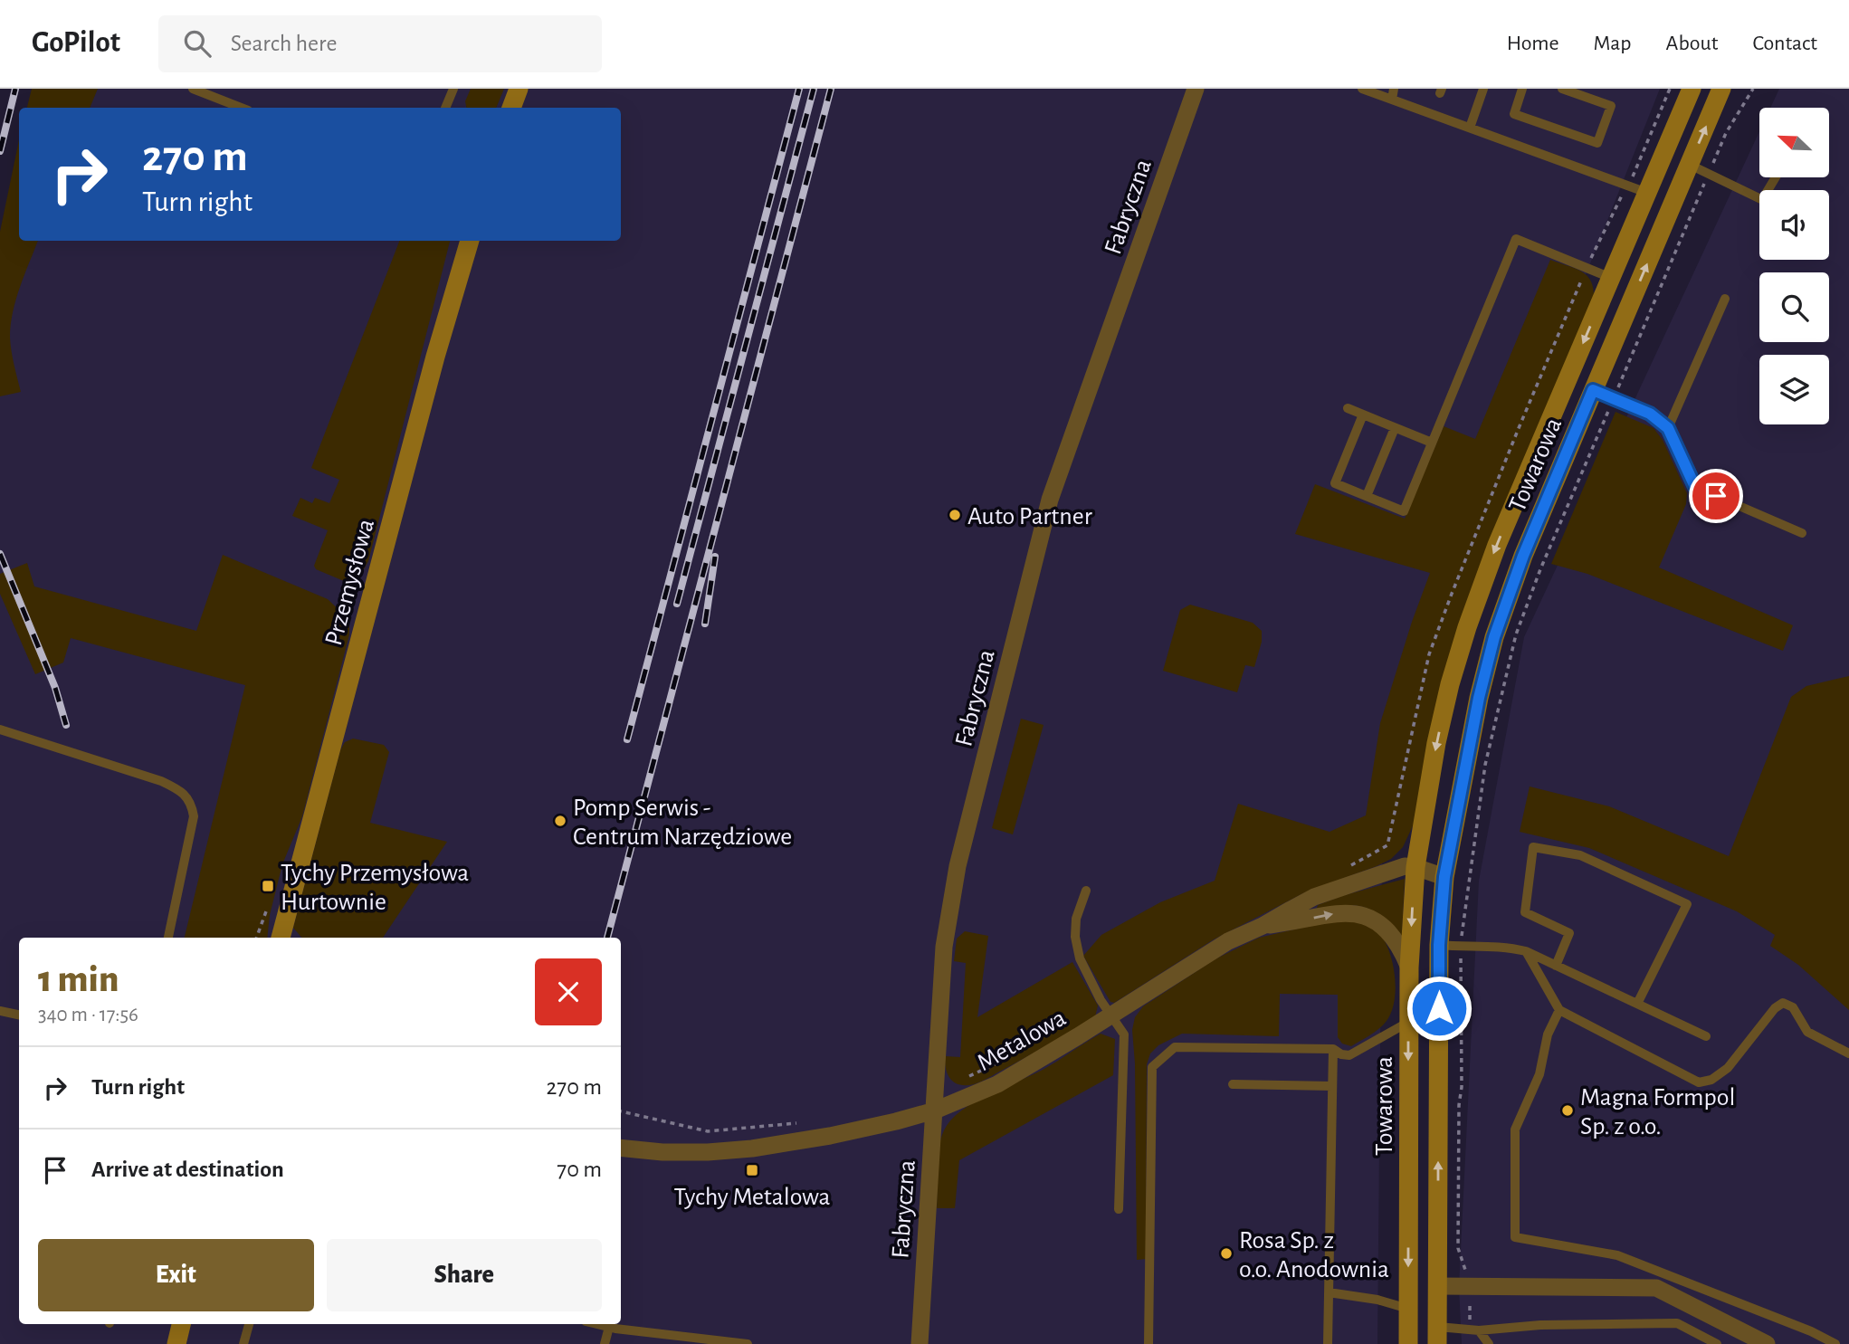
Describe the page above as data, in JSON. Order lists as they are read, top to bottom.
{
  "streets": {
    "street": [
      "Fabryczna",
      "Towarowa",
      "Przemysłowa",
      "Metalowa"
    ]
  },
  "crossings": [
    ["Fabryczna", "Metalowa"],
    ["Towarowa", "Metalowa"]
  ],
  "places": {
    "other": [
      "Auto Partner",
      "Pomp Serwis - Centrum Narzędziowe",
      "Magna Formpol Sp. z o.o.",
      "Rosa Sp. z o.o. Anodownia"
    ],
    "transit": ["Tychy Przemysłowa Hurtownie", "Tychy Metalowa"]
  },
  "north": "top left",
  "page": {
    "header": "GoPilot",
    "search": "Search here",
    "nav": [
      "Home",
      "Map",
      "About",
      "Contact"
    ],
    "turn": ["270 m", "Turn right"],
    "heading": ["1 min", "340 m · 17:56"],
    "list": [
      {
        "name": "Turn right",
        "value": "270 m"
      },
      {
        "name": "Arrive at destination",
        "value": "70 m"
      }
    ],
    "buttons": ["Exit", "Share"]
  }
}
